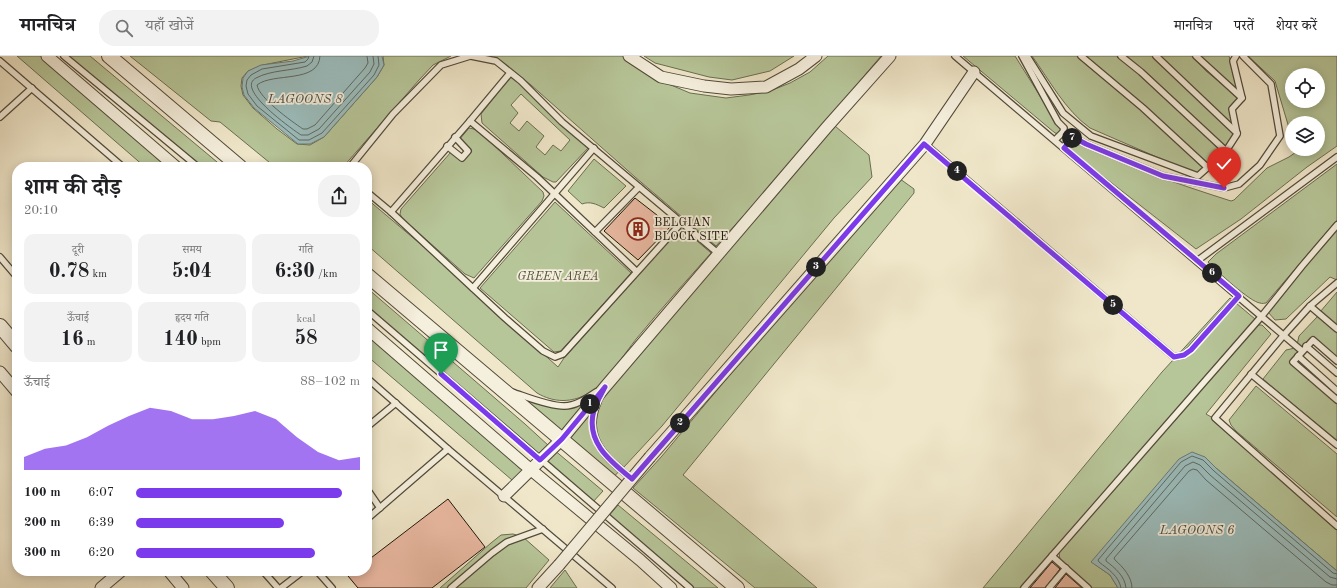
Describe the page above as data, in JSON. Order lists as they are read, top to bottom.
{
  "water": ["LAGOONS 8", "LAGOONS 6"],
  "parks": ["GREEN AREA"],
  "places": {
    "building": ["BELGIAN BLOCK SITE"]
  },
  "page": {
    "header": "मानचित्र",
    "search": "यहाँ खोजें",
    "nav": ["मानचित्र", "परतें", "शेयर करें"],
    "pins": [
      "7",
      "4",
      "3",
      "6",
      "5",
      "1",
      "2"
    ],
    "heading": ["शाम की दौड़", "20:10"],
    "stats": [
      ["दूरी", "0.78 km"],
      ["समय", "5:04"],
      ["गति", "6:30 /km"],
      ["ऊँचाई", "16 m"],
      ["हृदय गति", "140 bpm"],
      ["kcal", "58"]
    ],
    "chart": ["ऊँचाई", "88–102 m"],
    "list": [
      {
        "name": "100 m",
        "note": "6:07"
      },
      {
        "name": "200 m",
        "note": "6:39"
      },
      {
        "name": "300 m",
        "note": "6:20"
      }
    ]
  }
}
